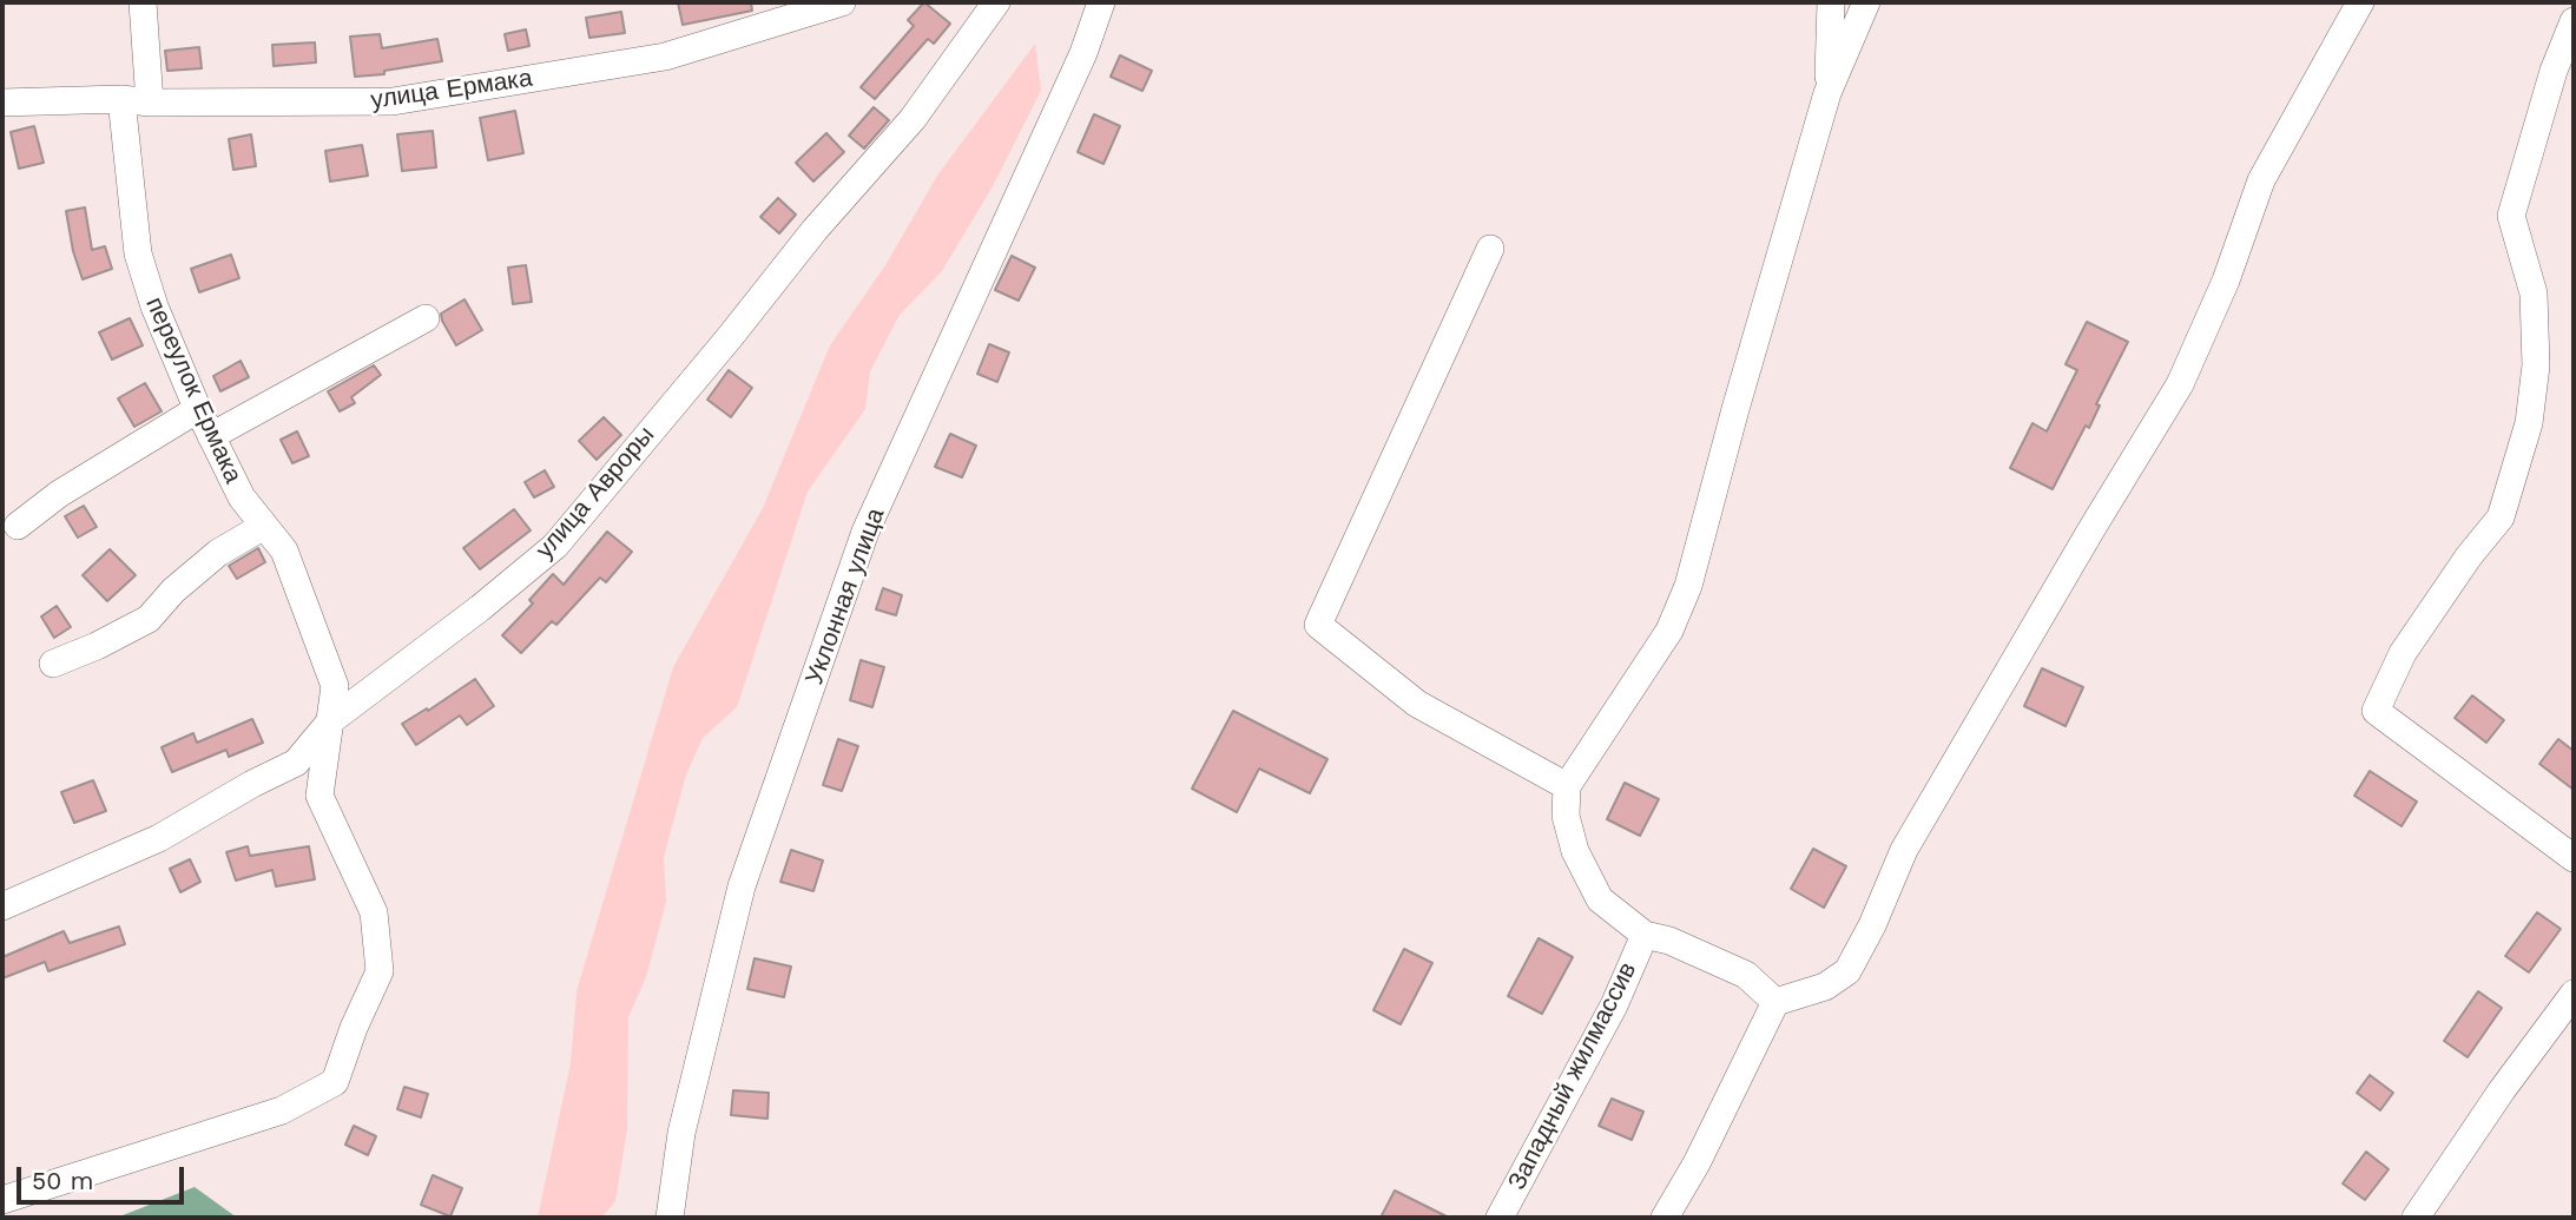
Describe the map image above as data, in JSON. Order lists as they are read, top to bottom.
{
  "streets": {
    "street": [
      "улица Ермака",
      "переулок Ермака",
      "улица Авроры",
      "Уклонная улица",
      "Западный жилмассив"
    ]
  },
  "crossings": [
    ["улица Ермака", "переулок Ермака"],
    ["переулок Ермака", "улица Авроры"]
  ],
  "scale_bar": "50 m"
}
